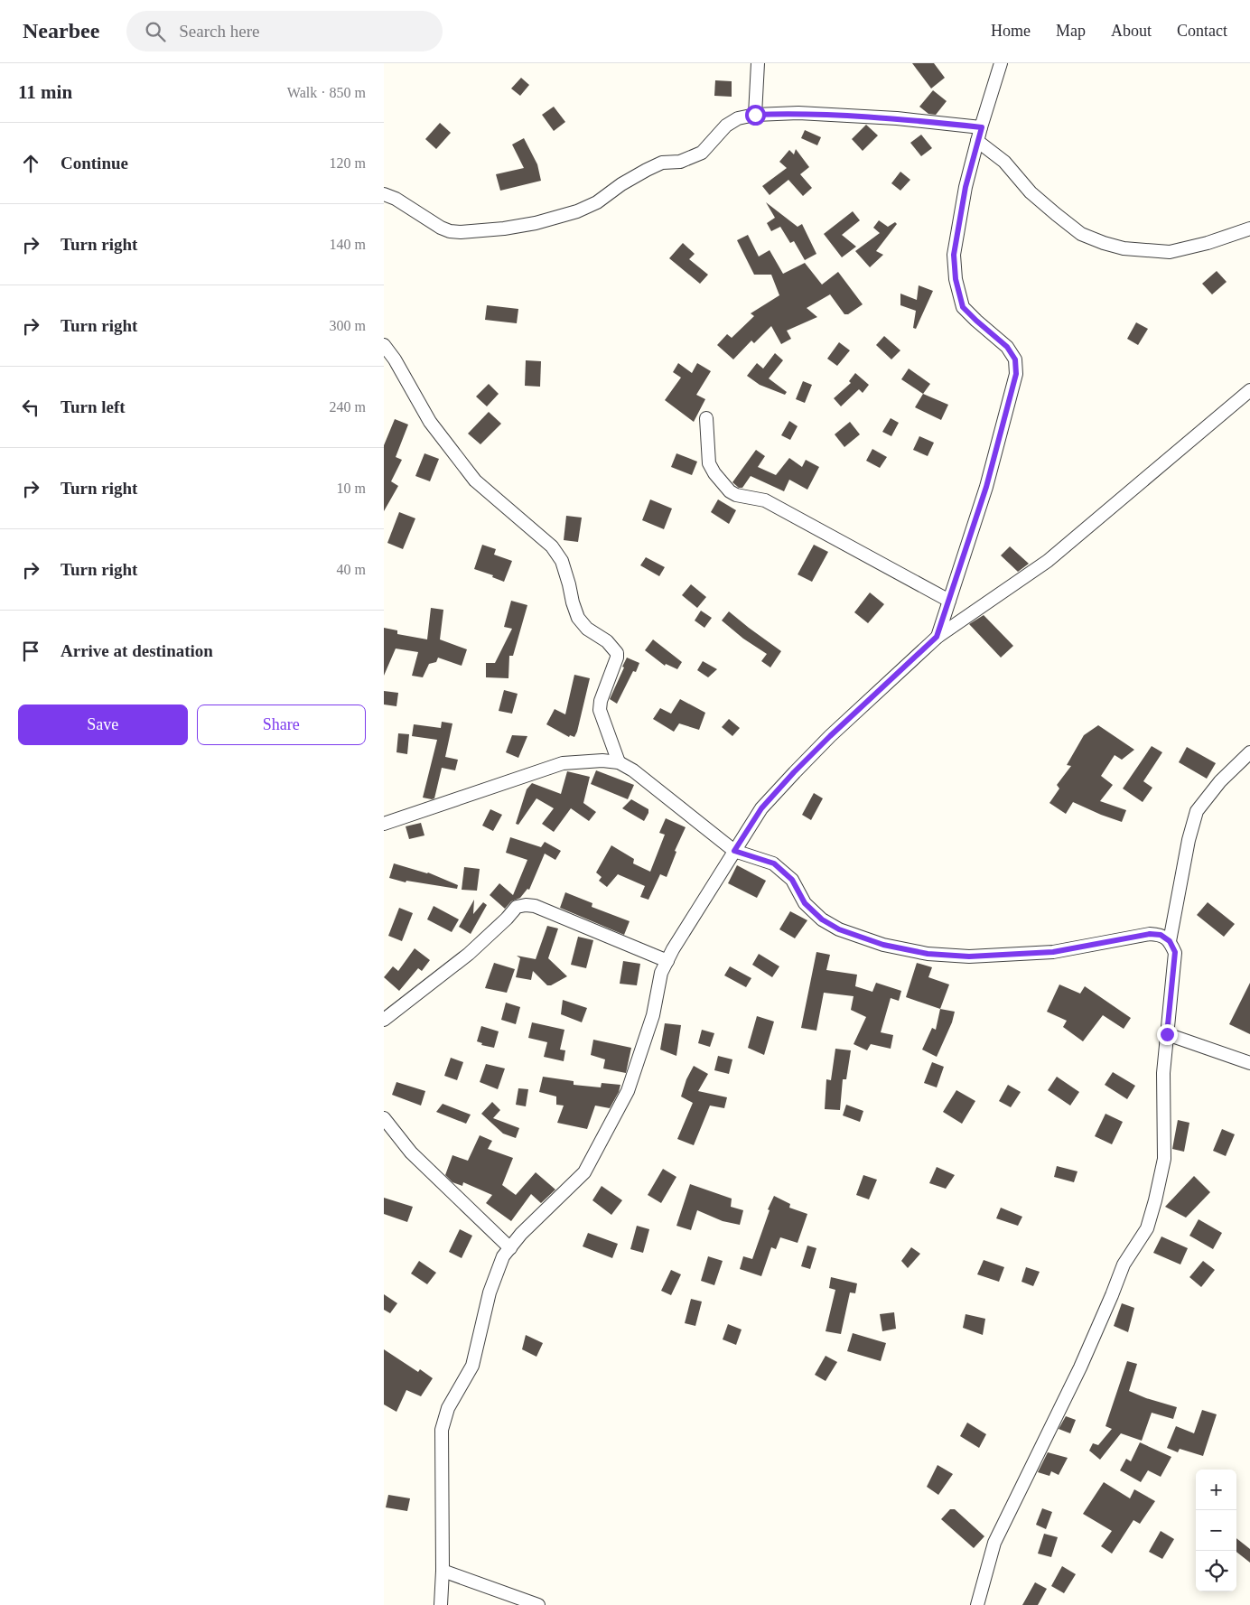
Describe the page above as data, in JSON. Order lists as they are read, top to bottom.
{
  "page": {
    "header": "Nearbee",
    "search": "Search here",
    "nav": [
      "Home",
      "Map",
      "About",
      "Contact"
    ],
    "heading": ["11 min", "Walk · 850 m"],
    "list": [
      ["Continue", "120 m"],
      ["Turn right", "140 m"],
      ["Turn right", "300 m"],
      ["Turn left", "240 m"],
      ["Turn right", "10 m"],
      ["Turn right", "40 m"],
      "Arrive at destination"
    ],
    "buttons": ["Save", "Share"],
    "map_buttons": ["+", "−"]
  }
}
